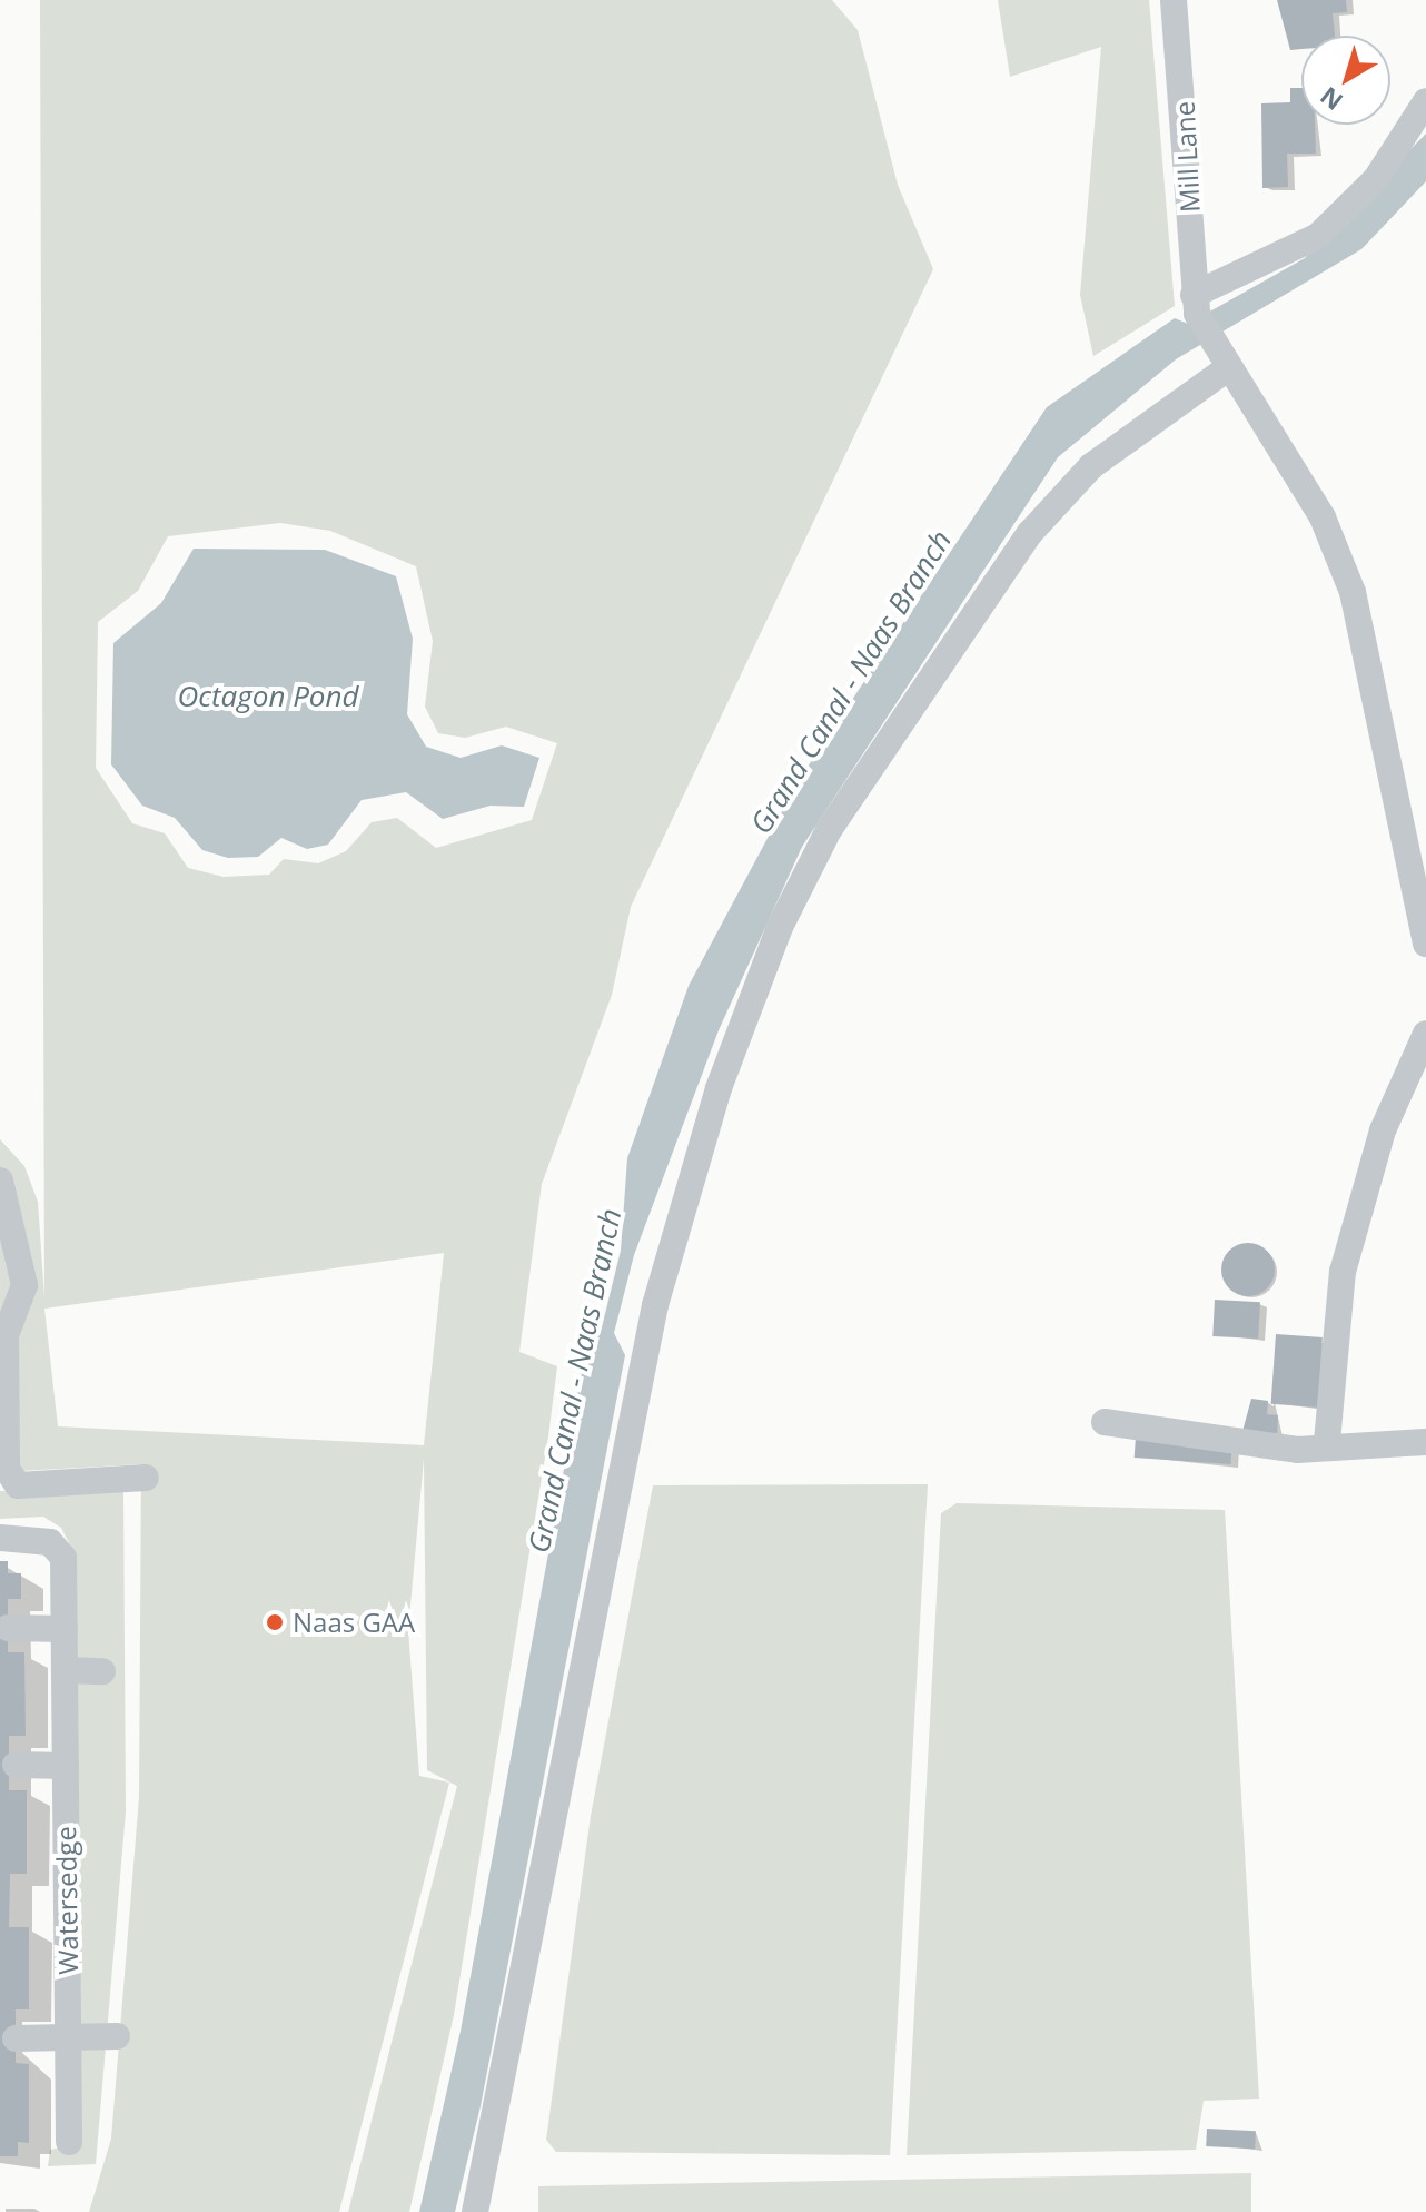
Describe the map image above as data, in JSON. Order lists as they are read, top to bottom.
{
  "streets": {
    "street": ["Mill Lane", "Watersedge"]
  },
  "water": ["Grand Canal - Naas Branch", "Octagon Pond"],
  "places": ["Naas GAA"],
  "north": "bottom left"
}
